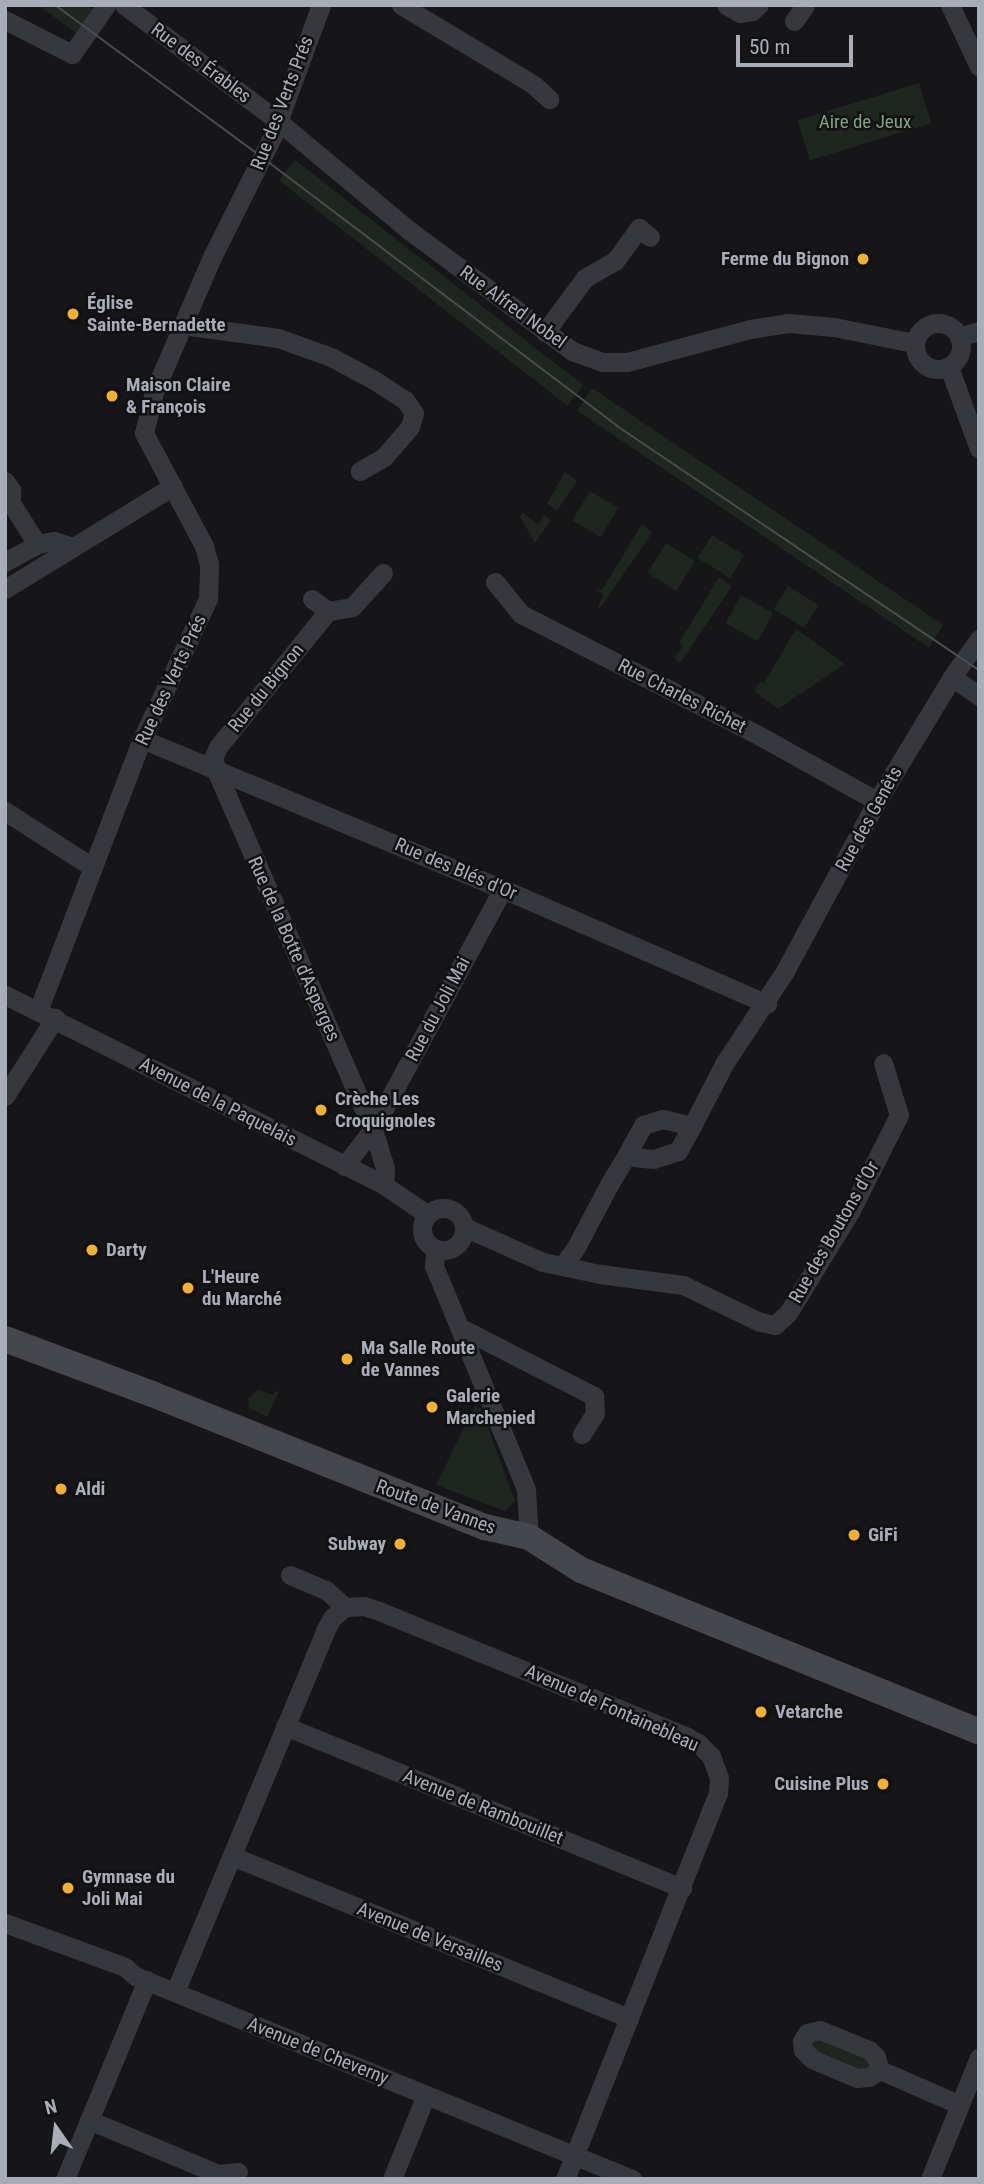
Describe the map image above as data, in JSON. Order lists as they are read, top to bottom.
{
  "streets": {
    "main road": ["Route de Vannes"],
    "street": [
      "Rue des Érables",
      "Rue des Verts Prés",
      "Rue Alfred Nobel",
      "Rue du Bignon",
      "Rue Charles Richet",
      "Rue des Genêts",
      "Rue des Blés d'Or",
      "Rue de la Botte d'Asperges",
      "Rue du Joli Mai",
      "Avenue de la Paquelais",
      "Rue des Boutons d'Or",
      "Avenue de Fontainebleau",
      "Avenue de Rambouillet",
      "Avenue de Versailles",
      "Avenue de Cheverny"
    ]
  },
  "crossings": [
    ["Rue des Érables", "Rue des Verts Prés"],
    ["Rue des Érables", "Rue Alfred Nobel"],
    ["Rue des Verts Prés", "Rue Alfred Nobel"],
    ["Rue des Verts Prés", "Rue des Blés d'Or"],
    ["Rue des Verts Prés", "Avenue de la Paquelais"],
    ["Rue du Bignon", "Rue des Blés d'Or"],
    ["Rue du Bignon", "Rue de la Botte d'Asperges"],
    ["Rue Charles Richet", "Rue des Genêts"],
    ["Rue des Genêts", "Rue des Blés d'Or"],
    ["Rue des Blés d'Or", "Rue de la Botte d'Asperges"],
    ["Rue des Blés d'Or", "Rue du Joli Mai"],
    ["Rue de la Botte d'Asperges", "Rue du Joli Mai"],
    ["Rue de la Botte d'Asperges", "Avenue de la Paquelais"],
    ["Avenue de la Paquelais", "Rue des Boutons d'Or"],
    ["Avenue de Fontainebleau", "Avenue de Rambouillet"],
    ["Avenue de Fontainebleau", "Avenue de Versailles"],
    ["Avenue de Fontainebleau", "Avenue de Cheverny"]
  ],
  "parks": ["Aire de Jeux"],
  "places": [
    "Ferme du Bignon",
    "Église Sainte-Bernadette",
    "Maison Claire & François",
    "Crèche Les Croquignoles",
    "Darty",
    "L'Heure du Marché",
    "Ma Salle Route de Vannes",
    "Galerie Marchepied",
    "Aldi",
    "GiFi",
    "Subway",
    "Vetarche",
    "Cuisine Plus",
    "Gymnase du Joli Mai"
  ],
  "scale_bar": "50 m",
  "north": "top"
}
